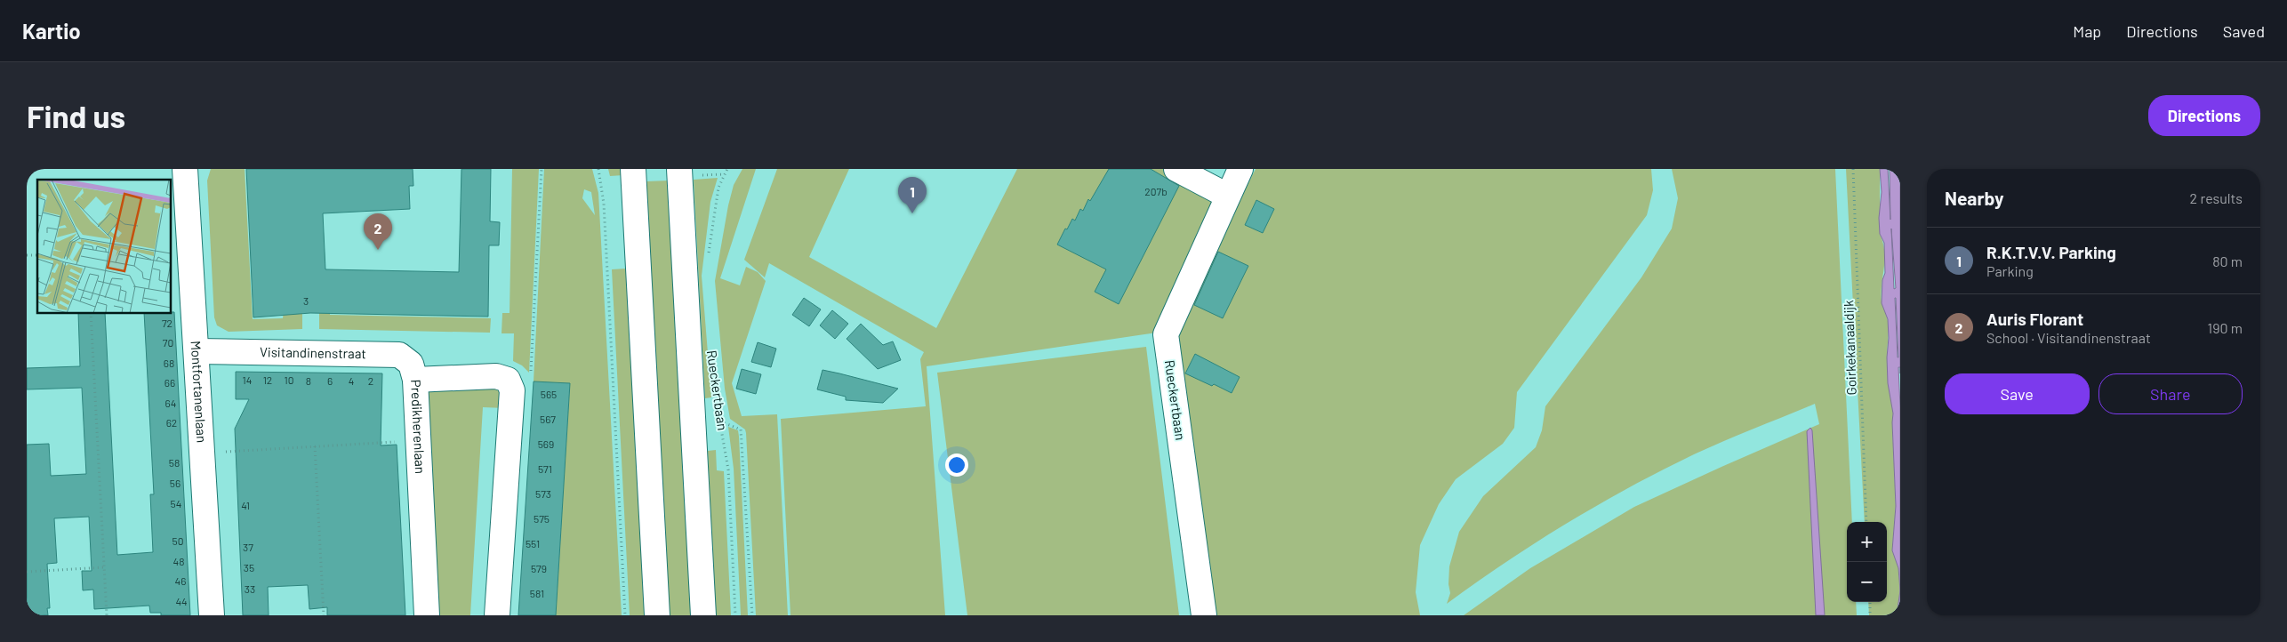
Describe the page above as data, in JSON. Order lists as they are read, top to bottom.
{
  "streets": {
    "street": [
      "Visitandinenstraat",
      "Rueckertbaan",
      "Montfortanenlaan",
      "Predikherenlaan"
    ],
    "path": ["Goirkekanaaldijk"]
  },
  "crossings": [
    ["Visitandinenstraat", "Montfortanenlaan"],
    ["Visitandinenstraat", "Predikherenlaan"]
  ],
  "house_numbers": [
    "207b",
    "3",
    "72",
    "70",
    "68",
    "14",
    "12",
    "10",
    "8",
    "6",
    "4",
    "2",
    "66",
    "565",
    "64",
    "567",
    "62",
    "569",
    "58",
    "571",
    "56",
    "573",
    "54",
    "41",
    "575",
    "50",
    "551",
    "37",
    "48",
    "35",
    "579",
    "46",
    "33",
    "581",
    "44"
  ],
  "page": {
    "header": "Kartio",
    "nav": ["Map", "Directions", "Saved"],
    "buttons": [
      "Directions",
      ["Save", "Share"]
    ],
    "title": "Find us",
    "heading": ["Nearby", "2 results"],
    "pins": ["1", "2"],
    "list": [
      {
        "mark": "1",
        "name": "R.K.T.V.V. Parking",
        "note": "Parking",
        "value": "80 m"
      },
      {
        "mark": "2",
        "name": "Auris Florant",
        "note": "School · Visitandinenstraat",
        "value": "190 m"
      }
    ],
    "map_buttons": ["+", "−"]
  }
}
